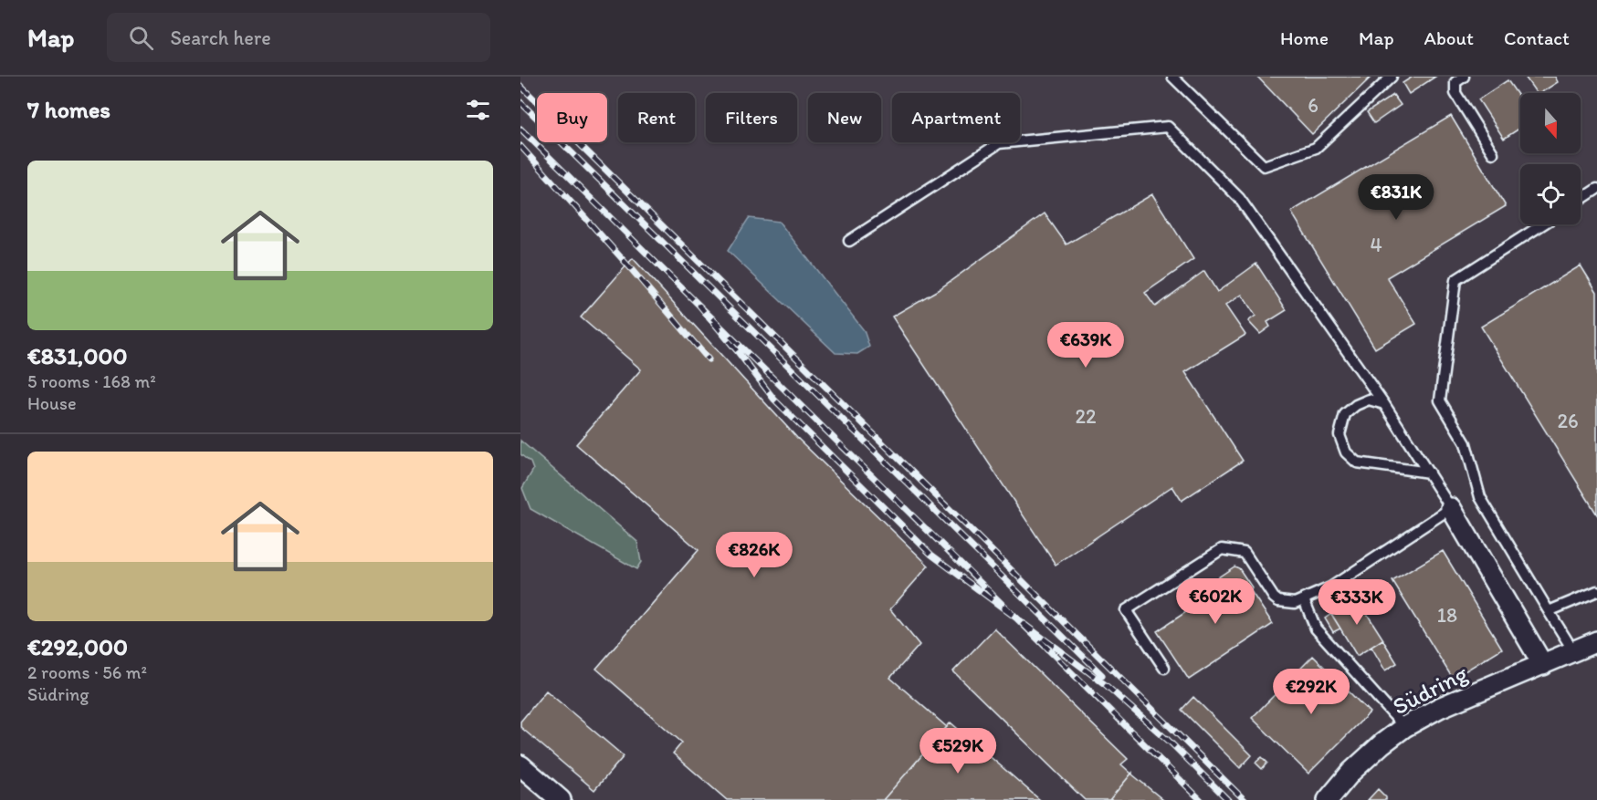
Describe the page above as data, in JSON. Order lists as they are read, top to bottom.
{
  "streets": {
    "street": ["Südring"]
  },
  "house_numbers": [
    "6",
    "4",
    "22",
    "26",
    "18"
  ],
  "north": "bottom",
  "page": {
    "header": "Map",
    "search": "Search here",
    "nav": [
      "Home",
      "Map",
      "About",
      "Contact"
    ],
    "heading": "7 homes",
    "chip": [
      "Buy",
      "Rent",
      "Filters",
      "New",
      "Apartment"
    ],
    "list": [
      {
        "name": "€831,000",
        "note": "5 rooms · 168 m² · House"
      },
      {
        "name": "€292,000",
        "note": "2 rooms · 56 m² · Südring"
      }
    ],
    "price": [
      "€831K",
      "€639K",
      "€826K",
      "€602K",
      "€333K",
      "€292K",
      "€529K"
    ]
  }
}
